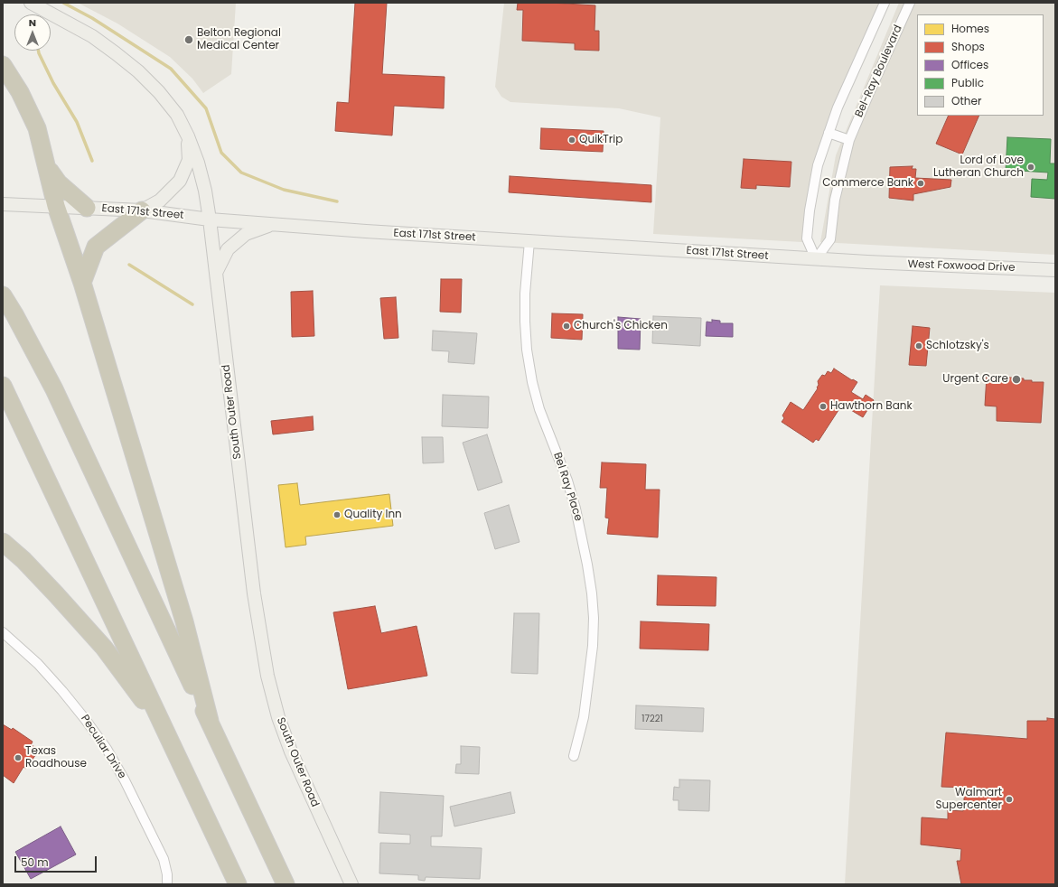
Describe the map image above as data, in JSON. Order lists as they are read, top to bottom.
{
  "streets": {
    "main road": ["East 171st Street", "West Foxwood Drive", "South Outer Road"],
    "street": ["Bel-Ray Boulevard", "Bel Ray Place", "Peculiar Drive"]
  },
  "crossings": [
    ["Bel-Ray Boulevard", "East 171st Street"],
    ["East 171st Street", "West Foxwood Drive"],
    ["East 171st Street", "South Outer Road"],
    ["East 171st Street", "Bel Ray Place"]
  ],
  "places": [
    "Belton Regional Medical Center",
    "QuikTrip",
    "Lord of Love Lutheran Church",
    "Commerce Bank",
    "Church's Chicken",
    "Schlotzsky's",
    "Urgent Care",
    "Hawthorn Bank",
    "Quality Inn",
    "Texas Roadhouse",
    "Walmart Supercenter"
  ],
  "house_numbers": ["17221"],
  "legend": [
    "Homes",
    "Shops",
    "Offices",
    "Public",
    "Other"
  ],
  "scale_bar": "50 m",
  "north": "top"
}
